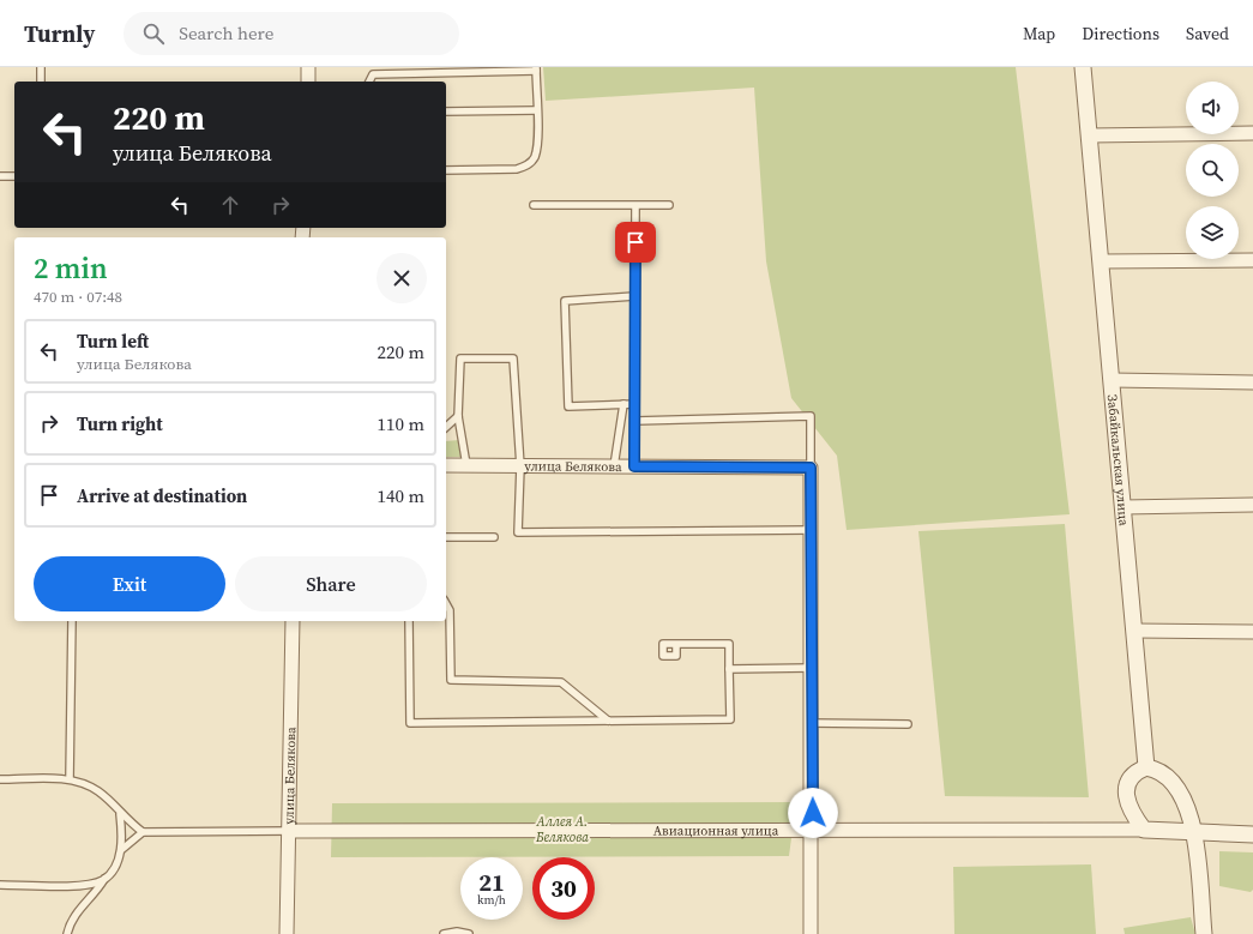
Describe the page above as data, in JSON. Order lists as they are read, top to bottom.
{
  "streets": {
    "street": ["Забайкальская улица", "улица Белякова", "Авиационная улица"]
  },
  "crossings": [
    ["улица Белякова", "Авиационная улица"]
  ],
  "parks": ["Аллея А. Белякова"],
  "page": {
    "header": "Turnly",
    "search": "Search here",
    "nav": ["Map", "Directions", "Saved"],
    "turn": ["220 m", "улица Белякова"],
    "heading": ["2 min", "470 m · 07:48"],
    "list": [
      {
        "name": "Turn left",
        "note": "улица Белякова",
        "value": "220 m"
      },
      {
        "name": "Turn right",
        "value": "110 m"
      },
      {
        "name": "Arrive at destination",
        "value": "140 m"
      }
    ],
    "buttons": ["Exit", "Share"],
    "speed": "21 km/h",
    "limit": "30"
  }
}
